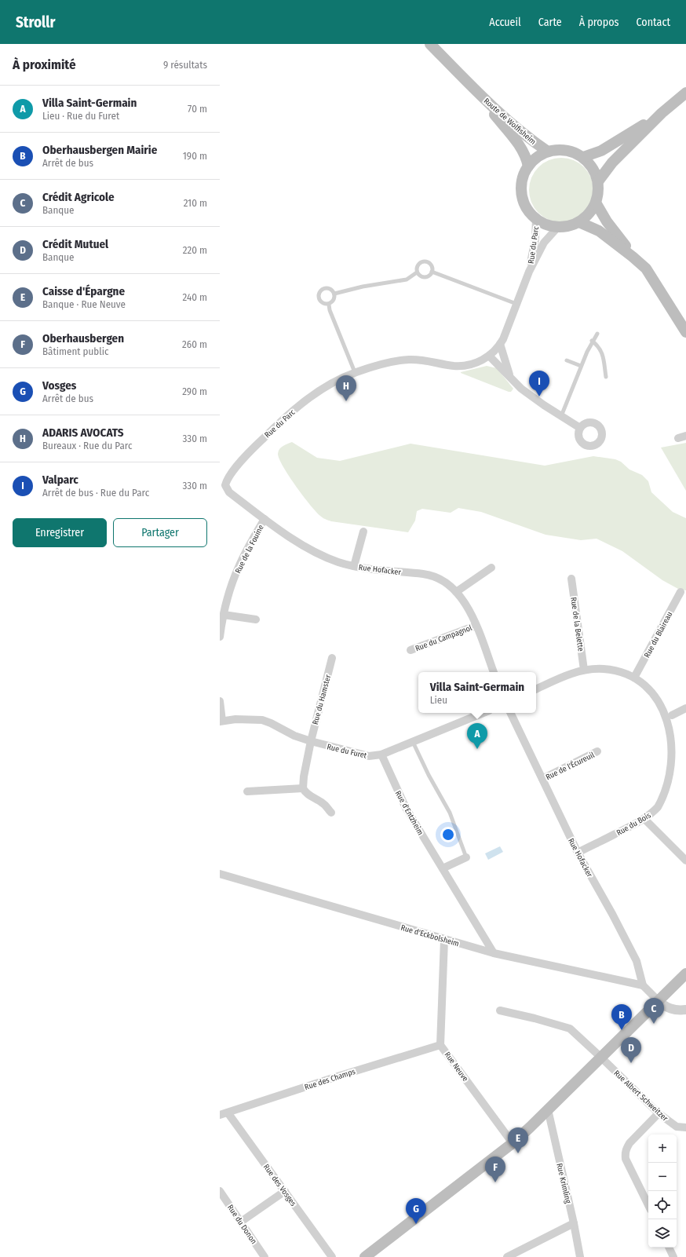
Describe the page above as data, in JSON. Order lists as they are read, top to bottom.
{
  "streets": {
    "main road": ["Route de Wolfisheim"],
    "street": [
      "Rue du Parc",
      "Rue de la Fouine",
      "Rue Hofacker",
      "Rue de la Belette",
      "Rue du Blaireau",
      "Rue du Campagnol",
      "Rue du Hamster",
      "Rue du Furet",
      "Rue de l'Écureuil",
      "Rue d'Entzheim",
      "Rue du Bois",
      "Rue d'Eckbolsheim",
      "Rue Neuve",
      "Rue des Champs",
      "Rue Albert Schweitzer",
      "Rue Krimling",
      "Rue des Vosges",
      "Rue du Donon"
    ]
  },
  "crossings": [
    ["Route de Wolfisheim", "Rue du Parc"],
    ["Rue du Parc", "Rue Hofacker"],
    ["Rue de la Fouine", "Rue Hofacker"],
    ["Rue Hofacker", "Rue du Campagnol"],
    ["Rue Hofacker", "Rue de l'Écureuil"],
    ["Rue Hofacker", "Rue du Bois"],
    ["Rue Hofacker", "Rue d'Eckbolsheim"],
    ["Rue du Hamster", "Rue du Furet"],
    ["Rue du Furet", "Rue d'Entzheim"],
    ["Rue d'Entzheim", "Rue d'Eckbolsheim"],
    ["Rue d'Eckbolsheim", "Rue Neuve"],
    ["Rue Neuve", "Rue des Champs"],
    ["Rue des Champs", "Rue des Vosges"]
  ],
  "page": {
    "header": "Strollr",
    "nav": [
      "Accueil",
      "Carte",
      "À propos",
      "Contact"
    ],
    "heading": ["À proximité", "9 résultats"],
    "list": [
      {
        "mark": "A",
        "name": "Villa Saint-Germain",
        "note": "Lieu · Rue du Furet",
        "value": "70 m"
      },
      {
        "mark": "B",
        "name": "Oberhausbergen Mairie",
        "note": "Arrêt de bus",
        "value": "190 m"
      },
      {
        "mark": "C",
        "name": "Crédit Agricole",
        "note": "Banque",
        "value": "210 m"
      },
      {
        "mark": "D",
        "name": "Crédit Mutuel",
        "note": "Banque",
        "value": "220 m"
      },
      {
        "mark": "E",
        "name": "Caisse d'Épargne",
        "note": "Banque · Rue Neuve",
        "value": "240 m"
      },
      {
        "mark": "F",
        "name": "Oberhausbergen",
        "note": "Bâtiment public",
        "value": "260 m"
      },
      {
        "mark": "G",
        "name": "Vosges",
        "note": "Arrêt de bus",
        "value": "290 m"
      },
      {
        "mark": "H",
        "name": "ADARIS AVOCATS",
        "note": "Bureaux · Rue du Parc",
        "value": "330 m"
      },
      {
        "mark": "I",
        "name": "Valparc",
        "note": "Arrêt de bus · Rue du Parc",
        "value": "330 m"
      }
    ],
    "pins": [
      "I",
      "H",
      "A",
      "C",
      "B",
      "D",
      "E",
      "F",
      "G"
    ],
    "buttons": ["Enregistrer", "Partager"],
    "popup": ["Villa Saint-Germain", "Lieu"],
    "map_buttons": ["+", "−"]
  }
}
